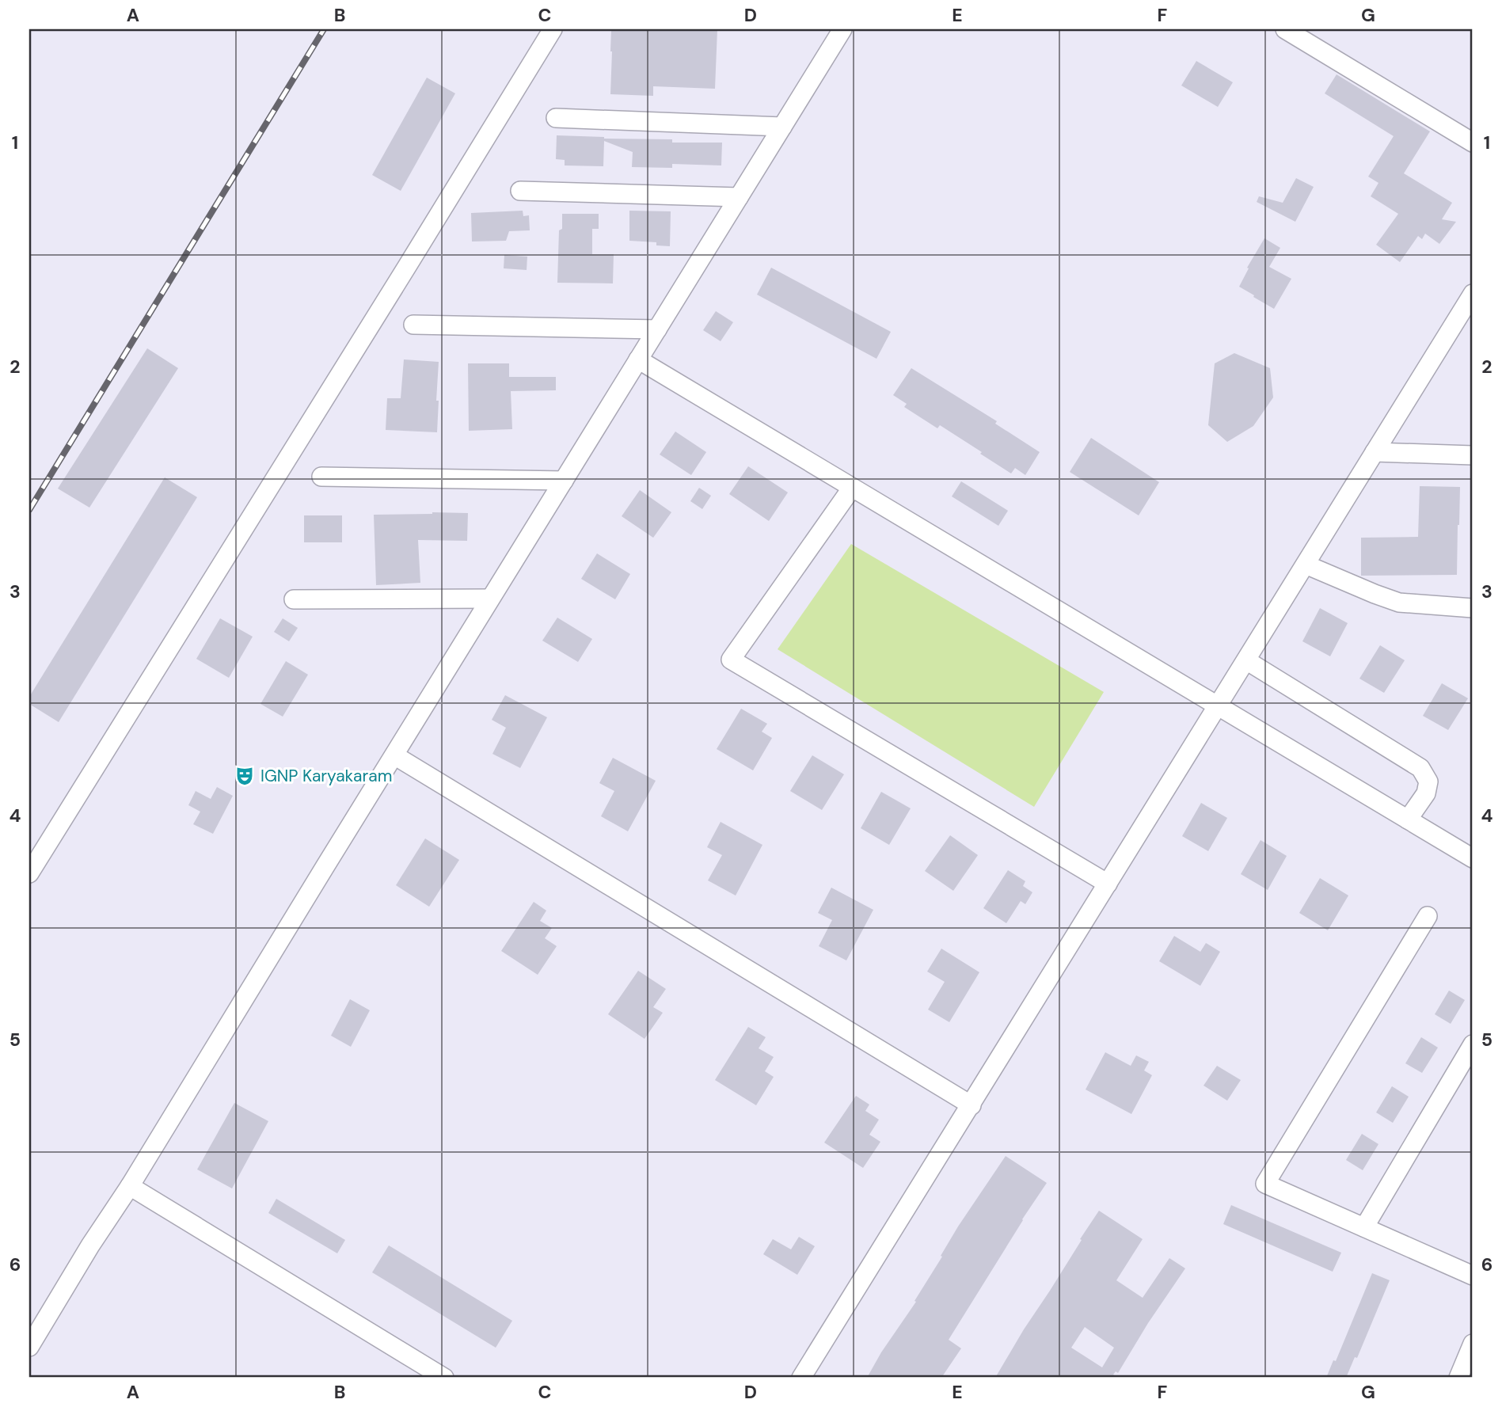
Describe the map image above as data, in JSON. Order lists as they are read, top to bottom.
{
  "places": {
    "theatre": ["IGNP Karyakaram"]
  },
  "grid": {
    "columns": [
      "A",
      "B",
      "C",
      "D",
      "E",
      "F",
      "G"
    ],
    "rows": [
      "1",
      "2",
      "3",
      "4",
      "5",
      "6"
    ]
  }
}
